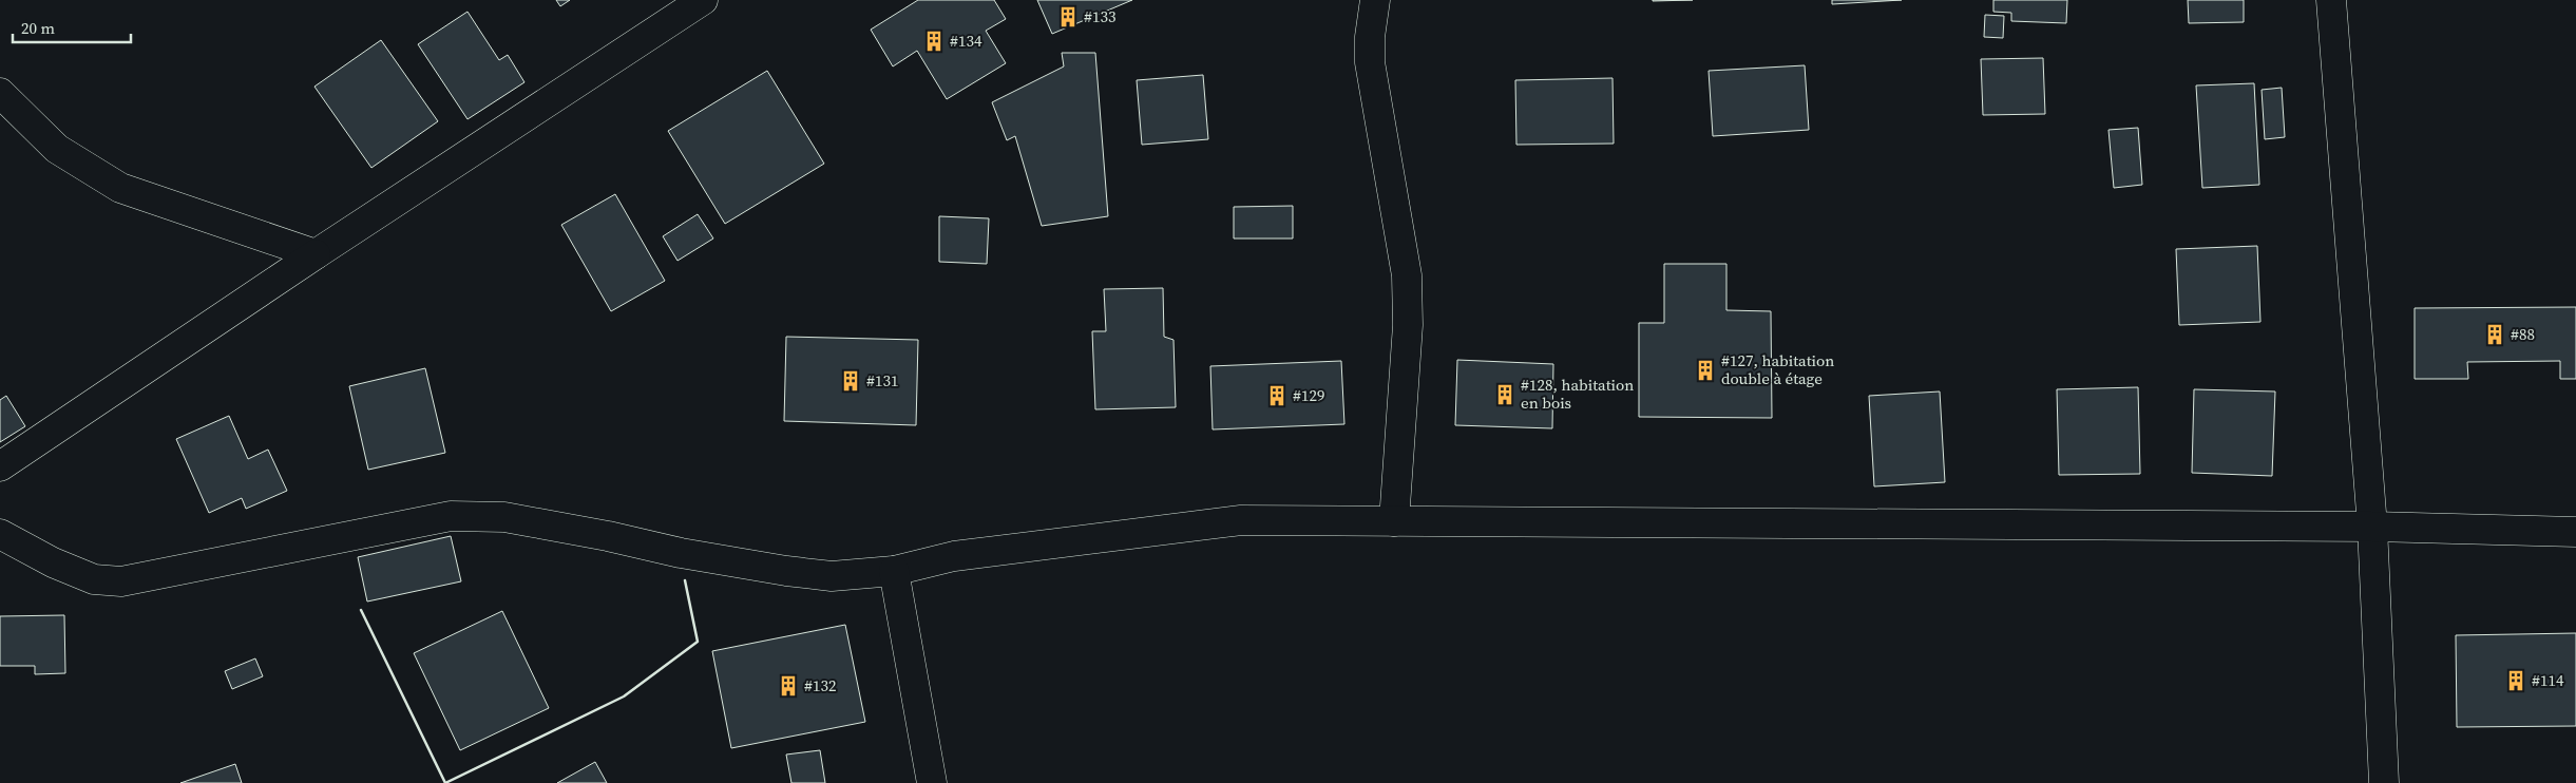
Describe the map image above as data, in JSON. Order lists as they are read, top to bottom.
{
  "places": {
    "building": [
      "#133",
      "#134",
      "#88",
      "#127, habitation double à étage",
      "#131",
      "#128, habitation en bois",
      "#129",
      "#114",
      "#132"
    ]
  },
  "scale_bar": "20 m"
}
